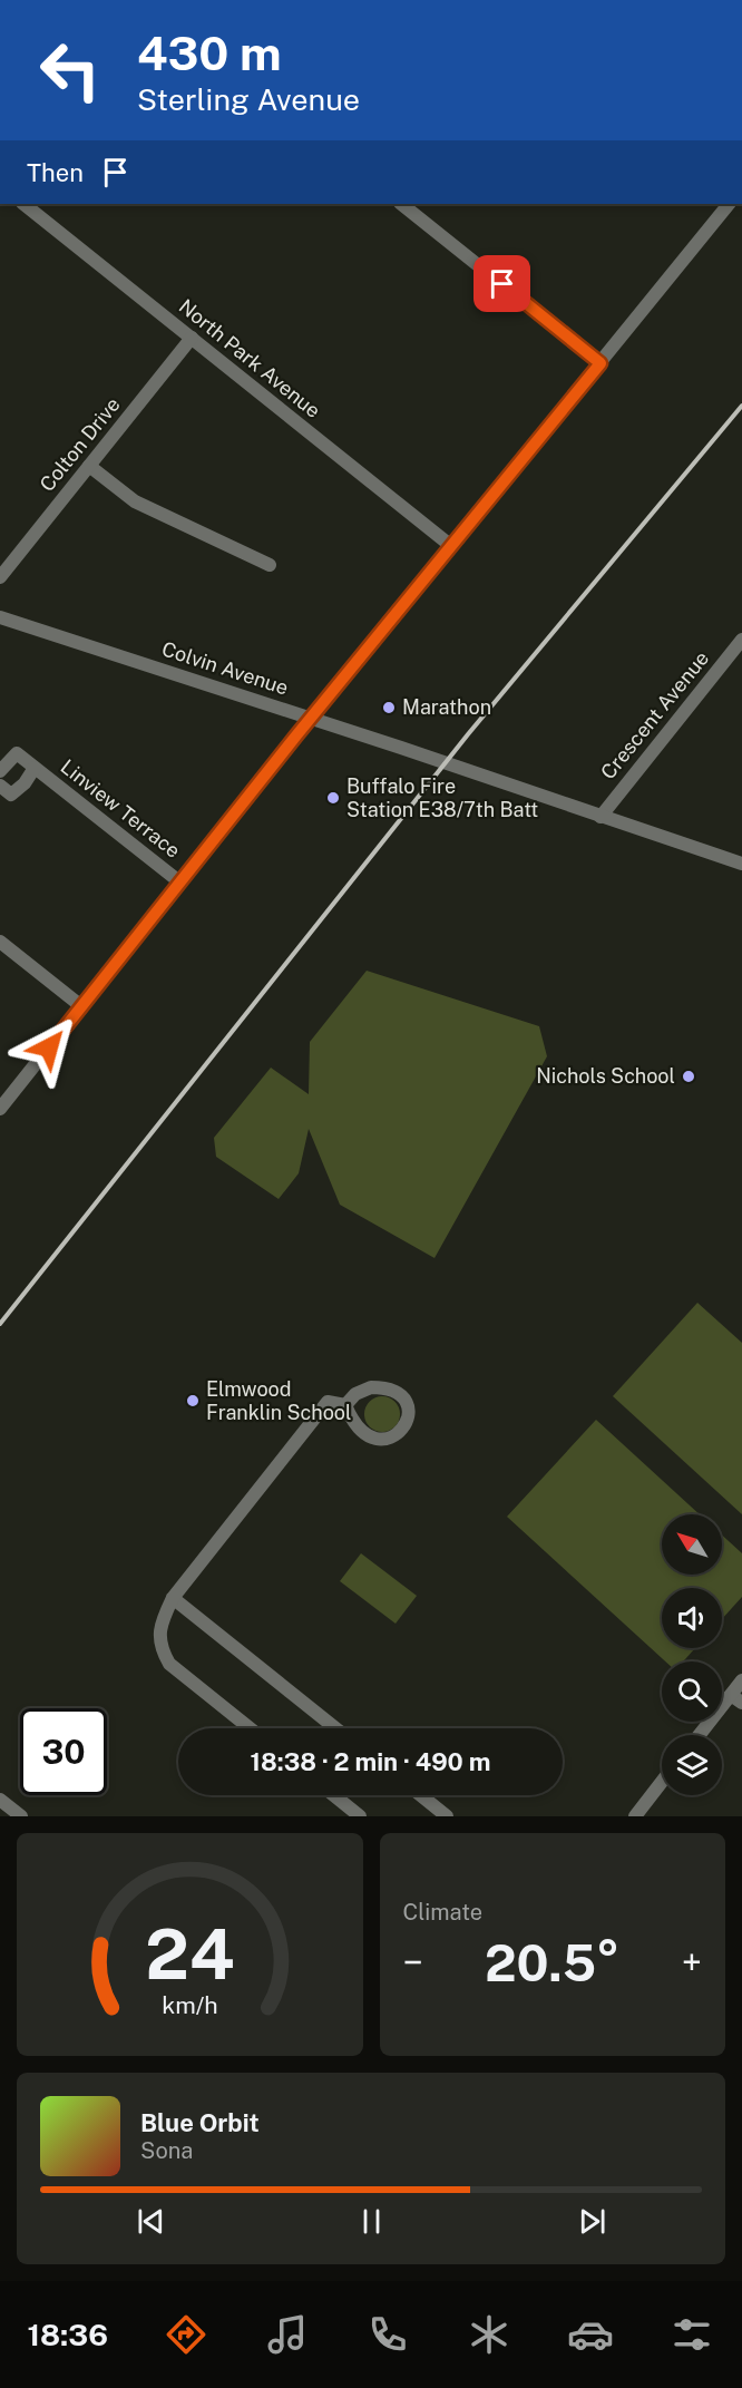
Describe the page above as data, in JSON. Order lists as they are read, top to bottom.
{
  "streets": {
    "street": [
      "North Park Avenue",
      "Colton Drive",
      "Colvin Avenue",
      "Crescent Avenue",
      "Linview Terrace"
    ]
  },
  "crossings": [
    ["North Park Avenue", "Colton Drive"],
    ["Colvin Avenue", "Crescent Avenue"]
  ],
  "places": [
    "Marathon",
    "Buffalo Fire Station E38/7th Batt",
    "Nichols School",
    "Elmwood Franklin School"
  ],
  "north": "top left",
  "page": {
    "turn": ["430 m", "Sterling Avenue"],
    "then": "Then",
    "limit": "30",
    "trip": "18:38 · 2 min · 490 m",
    "tile": "Climate",
    "heat": ["−", "20.5°", "+"],
    "song": ["Blue Orbit", "Sona"],
    "tabs": "18:36",
    "gauge": ["24", "km/h"]
  }
}
